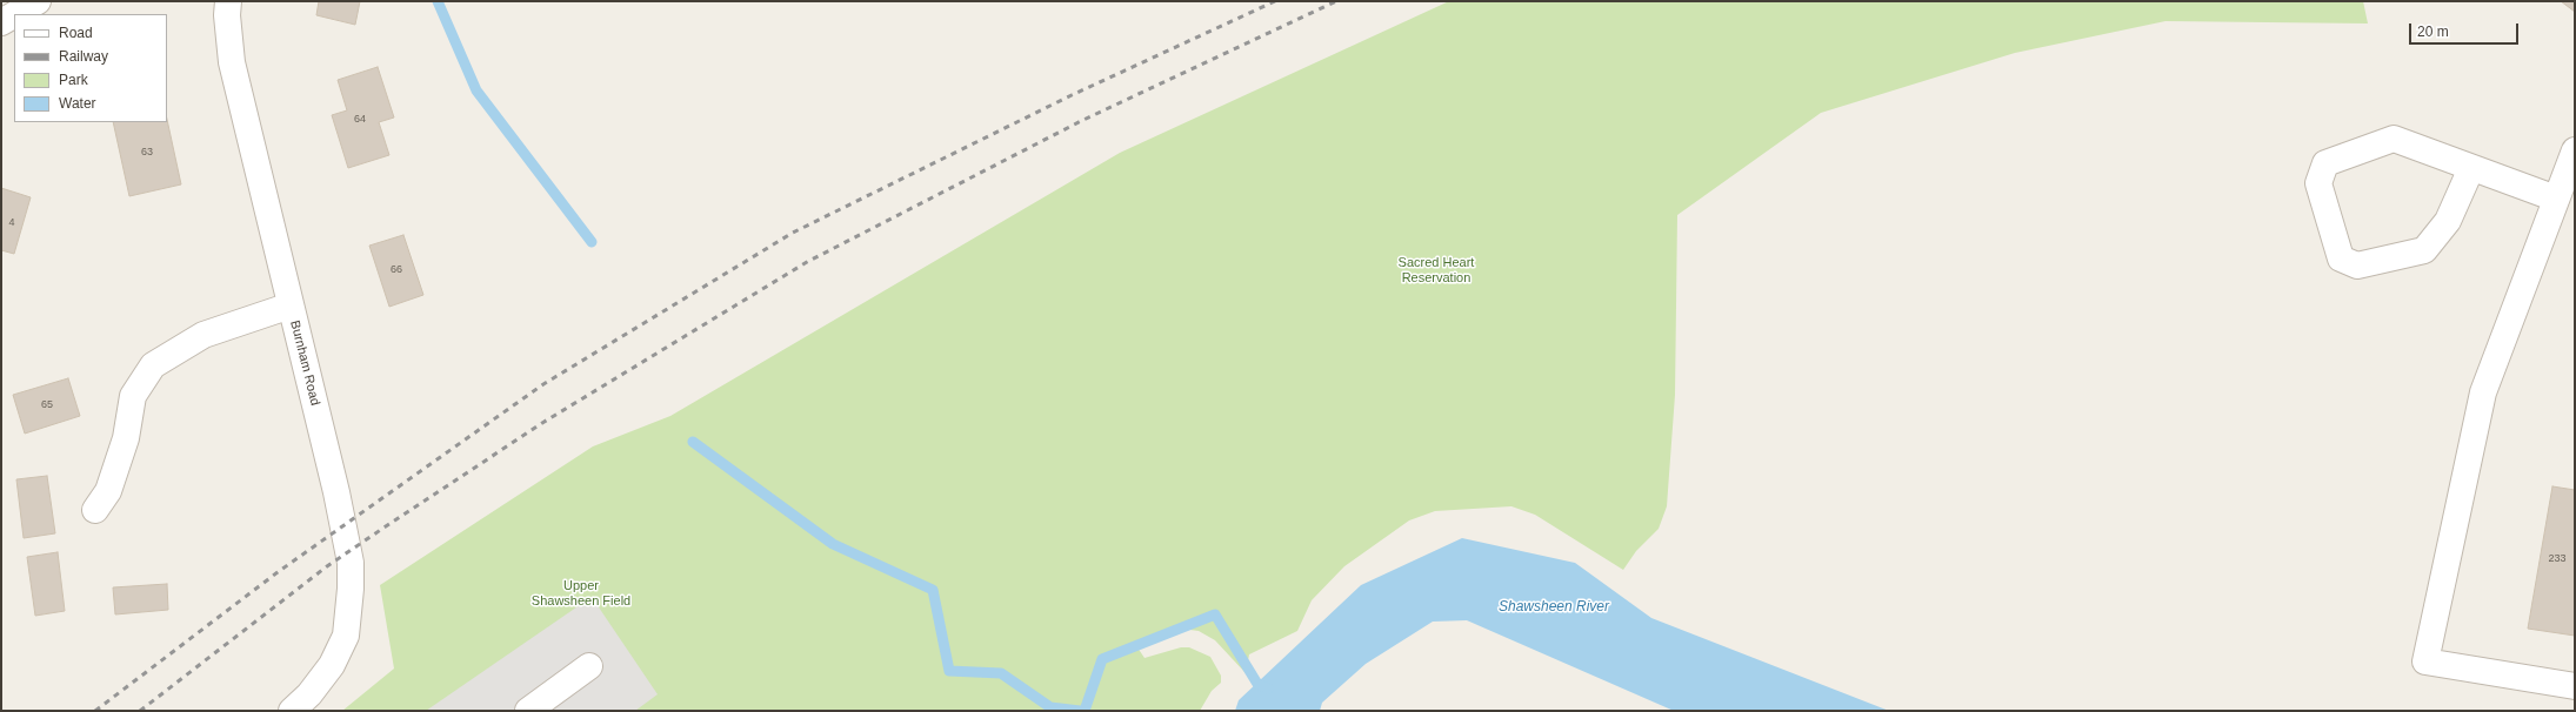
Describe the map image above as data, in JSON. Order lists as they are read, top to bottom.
{
  "streets": {
    "street": ["Burnham Road"]
  },
  "water": ["Shawsheen River"],
  "parks": ["Sacred Heart Reservation", "Upper Shawsheen Field"],
  "house_numbers": [
    "64",
    "63",
    "4",
    "66",
    "65",
    "233"
  ],
  "legend": [
    "Road",
    "Railway",
    "Park",
    "Water"
  ],
  "scale_bar": "20 m"
}
